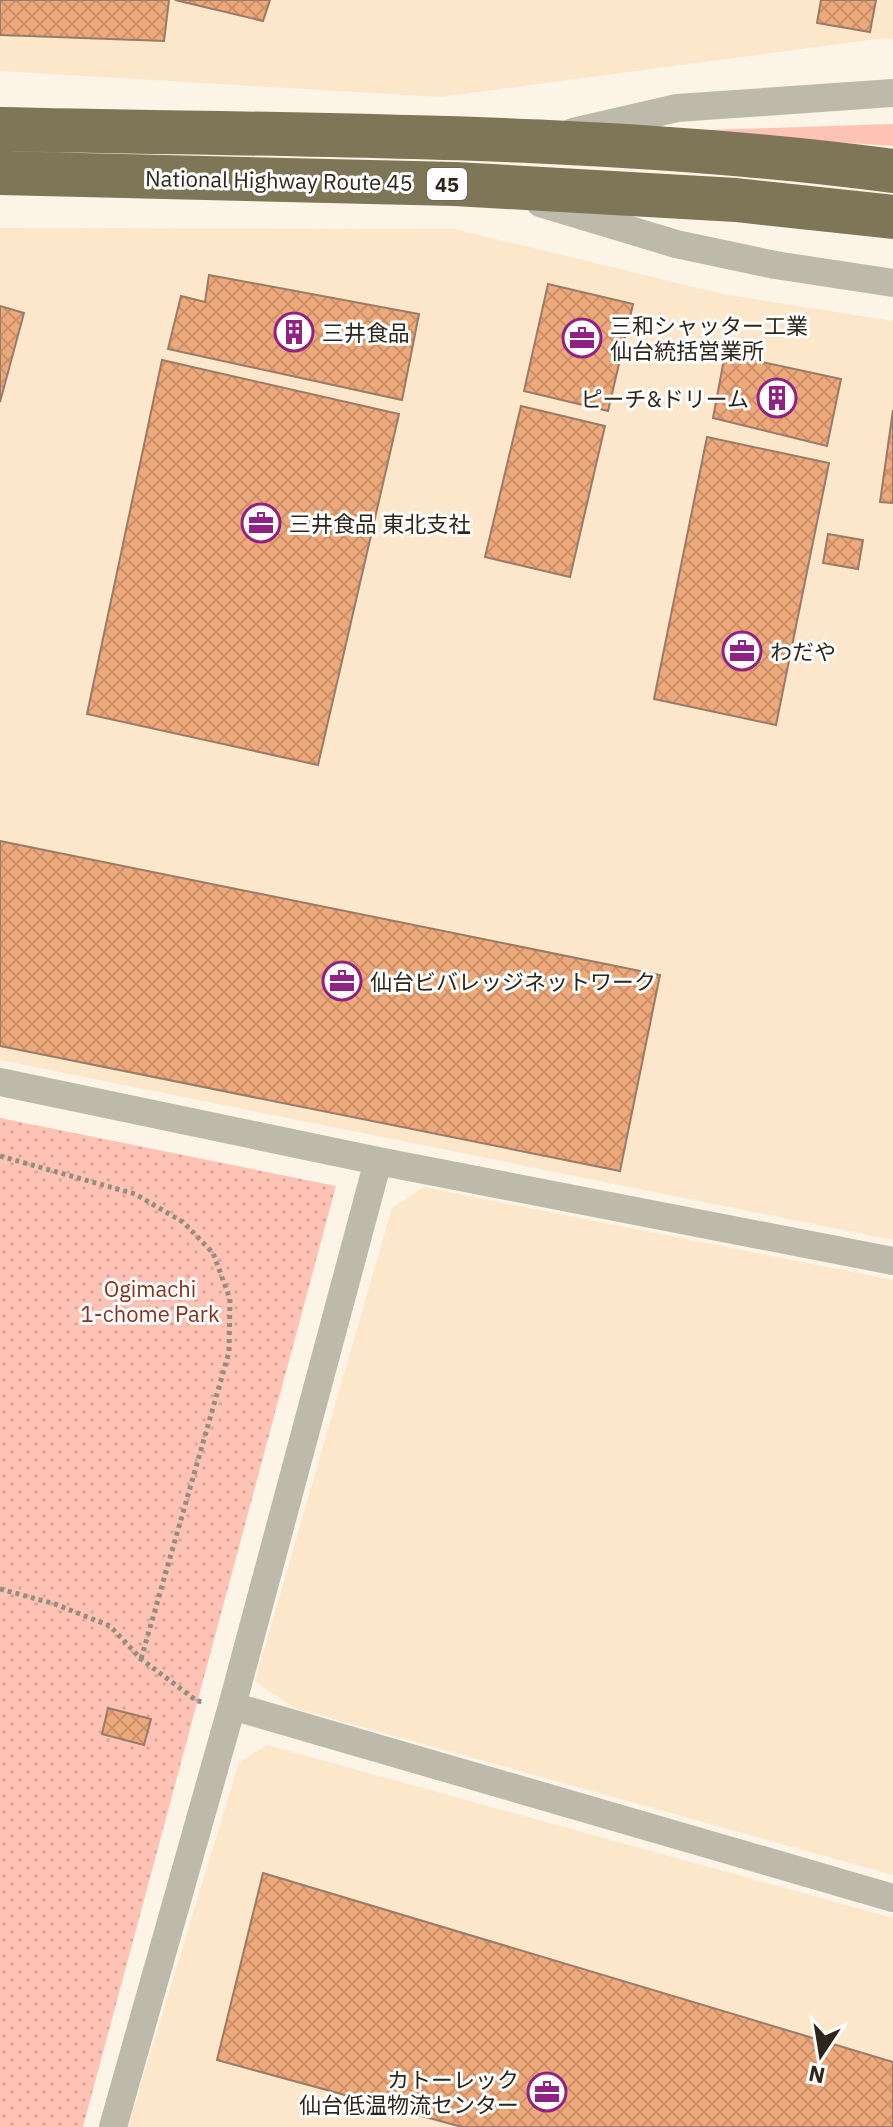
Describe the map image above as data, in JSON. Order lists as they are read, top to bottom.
{
  "streets": {
    "highway": ["National Highway Route 45", "45"]
  },
  "parks": ["Ogimachi 1-chome Park"],
  "places": {
    "building": ["三井食品", "ピーチ&ドリーム"],
    "office": [
      "三和シャッター工業 仙台統括営業所",
      "三井食品 東北支社",
      "わだや",
      "仙台ビバレッジネットワーク",
      "カトーレック 仙台低温物流センター"
    ]
  },
  "north": "bottom"
}
